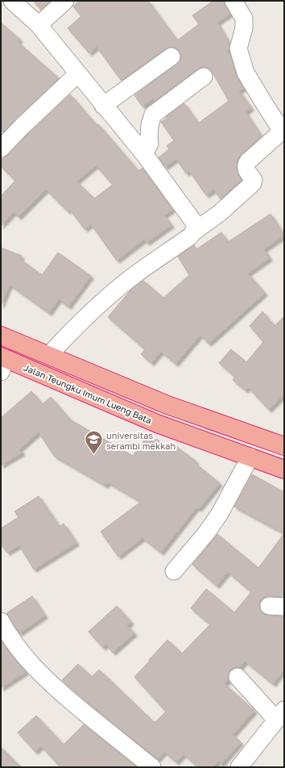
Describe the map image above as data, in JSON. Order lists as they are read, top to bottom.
{
  "streets": {
    "highway": ["Jalan Teungku Imum Lueng Bata"]
  },
  "places": {
    "school or university": ["universitas serambi mekkah"]
  }
}
